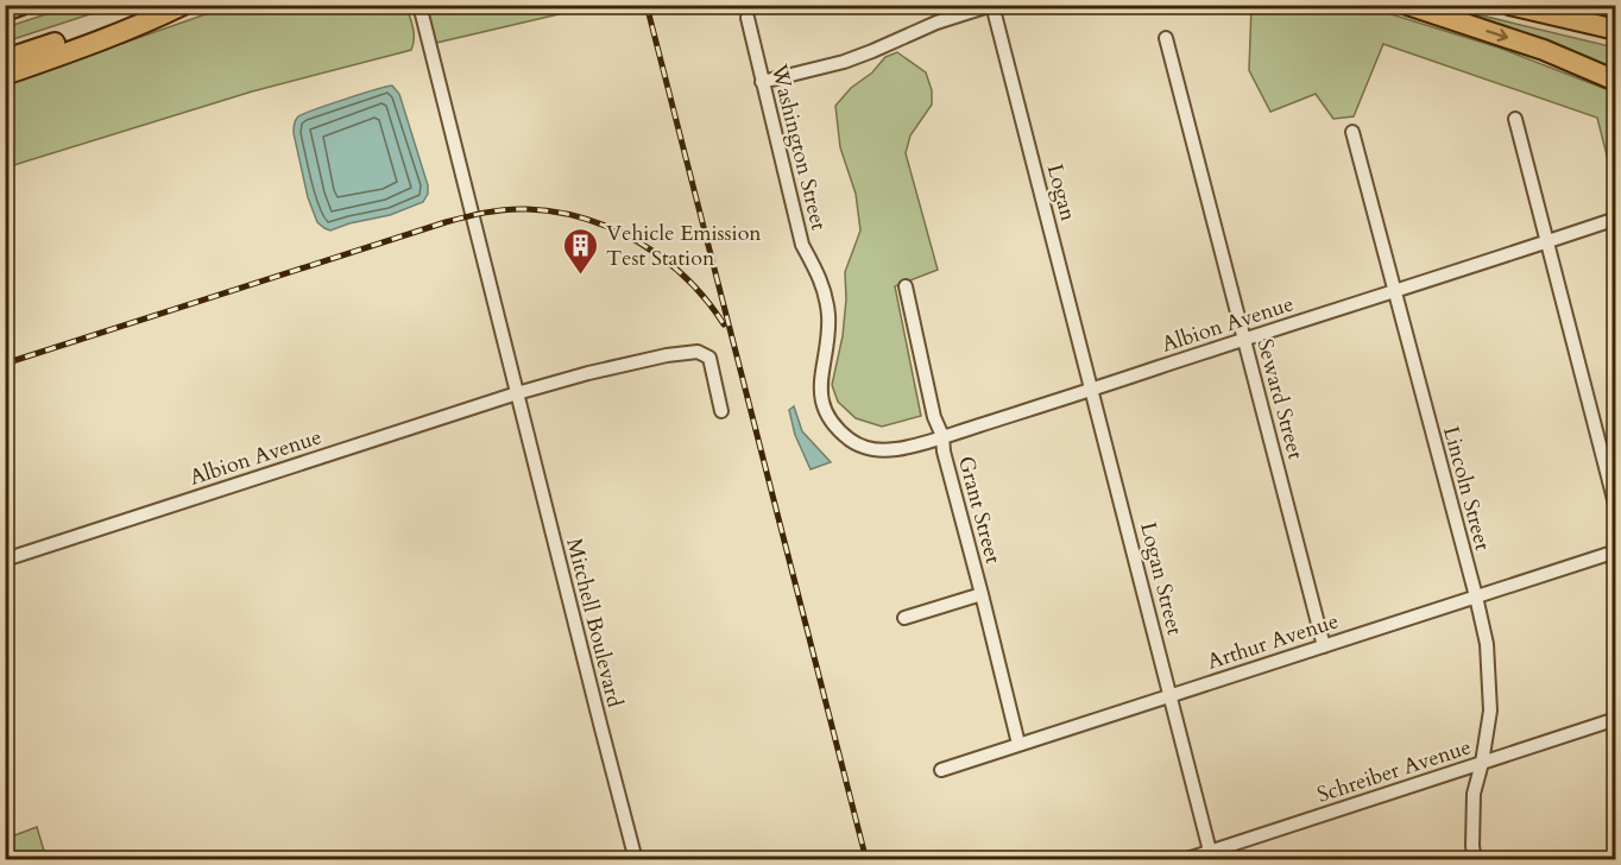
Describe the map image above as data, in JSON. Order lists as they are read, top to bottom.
{
  "streets": {
    "street": [
      "Washington Street",
      "Logan",
      "Albion Avenue",
      "Seward Street",
      "Lincoln Street",
      "Grant Street",
      "Logan Street",
      "Mitchell Boulevard",
      "Arthur Avenue",
      "Schreiber Avenue"
    ]
  },
  "crossings": [
    ["Washington Street", "Albion Avenue"],
    ["Logan", "Albion Avenue"],
    ["Logan", "Logan Street"],
    ["Albion Avenue", "Seward Street"],
    ["Albion Avenue", "Lincoln Street"],
    ["Albion Avenue", "Grant Street"],
    ["Albion Avenue", "Logan Street"],
    ["Albion Avenue", "Mitchell Boulevard"],
    ["Seward Street", "Arthur Avenue"],
    ["Lincoln Street", "Arthur Avenue"],
    ["Lincoln Street", "Schreiber Avenue"],
    ["Grant Street", "Arthur Avenue"],
    ["Logan Street", "Arthur Avenue"],
    ["Logan Street", "Schreiber Avenue"]
  ],
  "places": {
    "building": ["Vehicle Emission Test Station"]
  }
}
